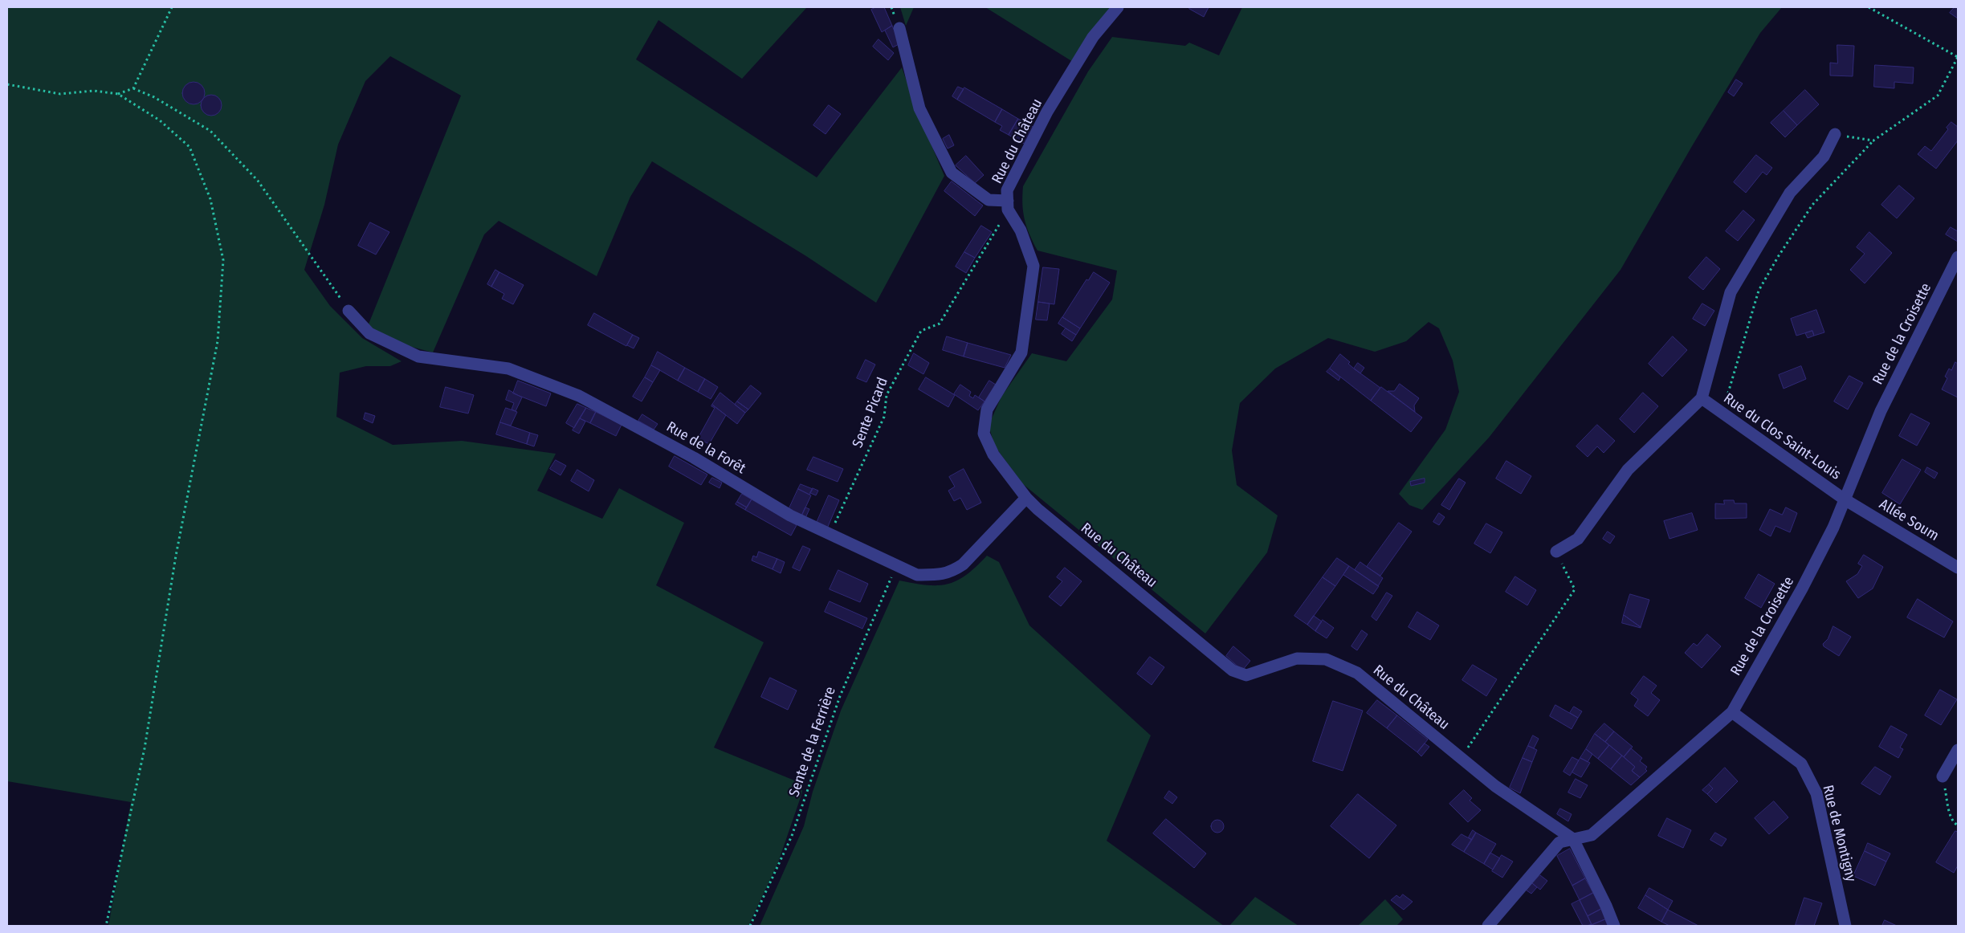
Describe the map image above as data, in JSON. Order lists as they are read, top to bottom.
{
  "streets": {
    "street": [
      "Rue du Château",
      "Rue de la Croisette",
      "Rue du Clos Saint-Louis",
      "Rue de la Forêt",
      "Allée Soum",
      "Rue de Montigny"
    ],
    "path": ["Sente Picard", "Sente de la Ferrière"]
  },
  "crossings": [
    ["Rue du Château", "Rue de la Croisette"],
    ["Rue du Château", "Sente Picard"],
    ["Rue du Château", "Rue de la Forêt"],
    ["Rue de la Croisette", "Rue du Clos Saint-Louis"],
    ["Rue de la Croisette", "Allée Soum"],
    ["Rue de la Croisette", "Rue de Montigny"],
    ["Sente Picard", "Rue de la Forêt"],
    ["Rue du Clos Saint-Louis", "Allée Soum"],
    ["Rue de la Forêt", "Sente de la Ferrière"]
  ]
}
